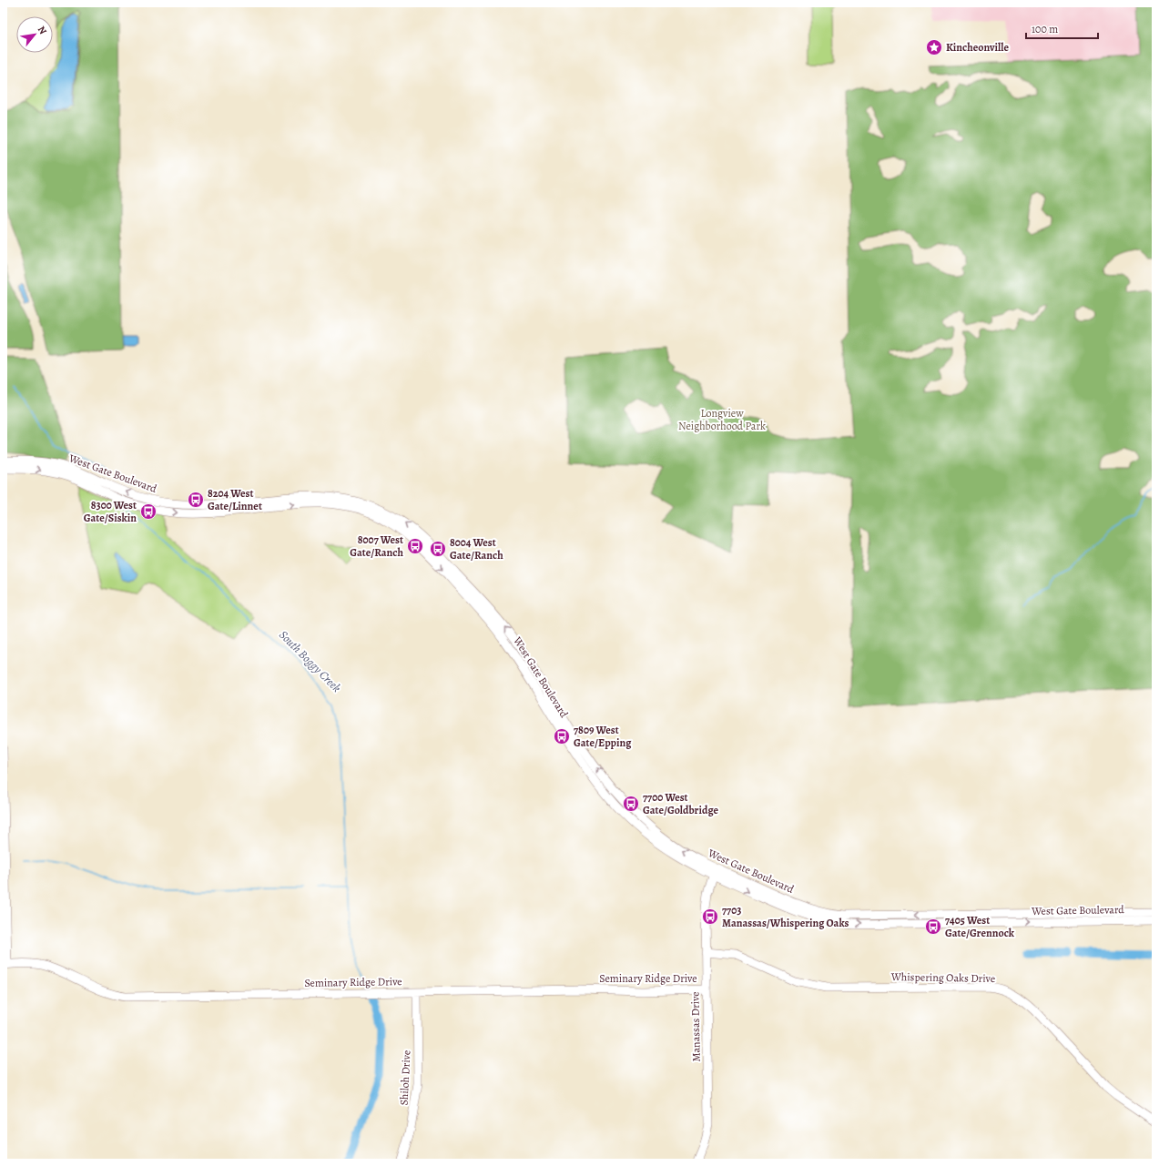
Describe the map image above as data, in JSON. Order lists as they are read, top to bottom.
{
  "streets": {
    "main road": [
      "West Gate Boulevard",
      "Whispering Oaks Drive",
      "Seminary Ridge Drive",
      "Manassas Drive",
      "Shiloh Drive"
    ]
  },
  "crossings": [
    ["West Gate Boulevard", "Manassas Drive"],
    ["Whispering Oaks Drive", "Manassas Drive"],
    ["Seminary Ridge Drive", "Manassas Drive"],
    ["Seminary Ridge Drive", "Shiloh Drive"]
  ],
  "water": ["South Boggy Creek"],
  "parks": ["Longview Neighborhood Park"],
  "places": {
    "place": ["Kincheonville"],
    "bus stop": [
      "8204 West Gate/Linnet",
      "8300 West Gate/Siskin",
      "8007 West Gate/Ranch",
      "8004 West Gate/Ranch",
      "7809 West Gate/Epping",
      "7700 West Gate/Goldbridge",
      "7703 Manassas/Whispering Oaks",
      "7405 West Gate/Grennock"
    ]
  },
  "scale_bar": "100 m",
  "north": "top right"
}
